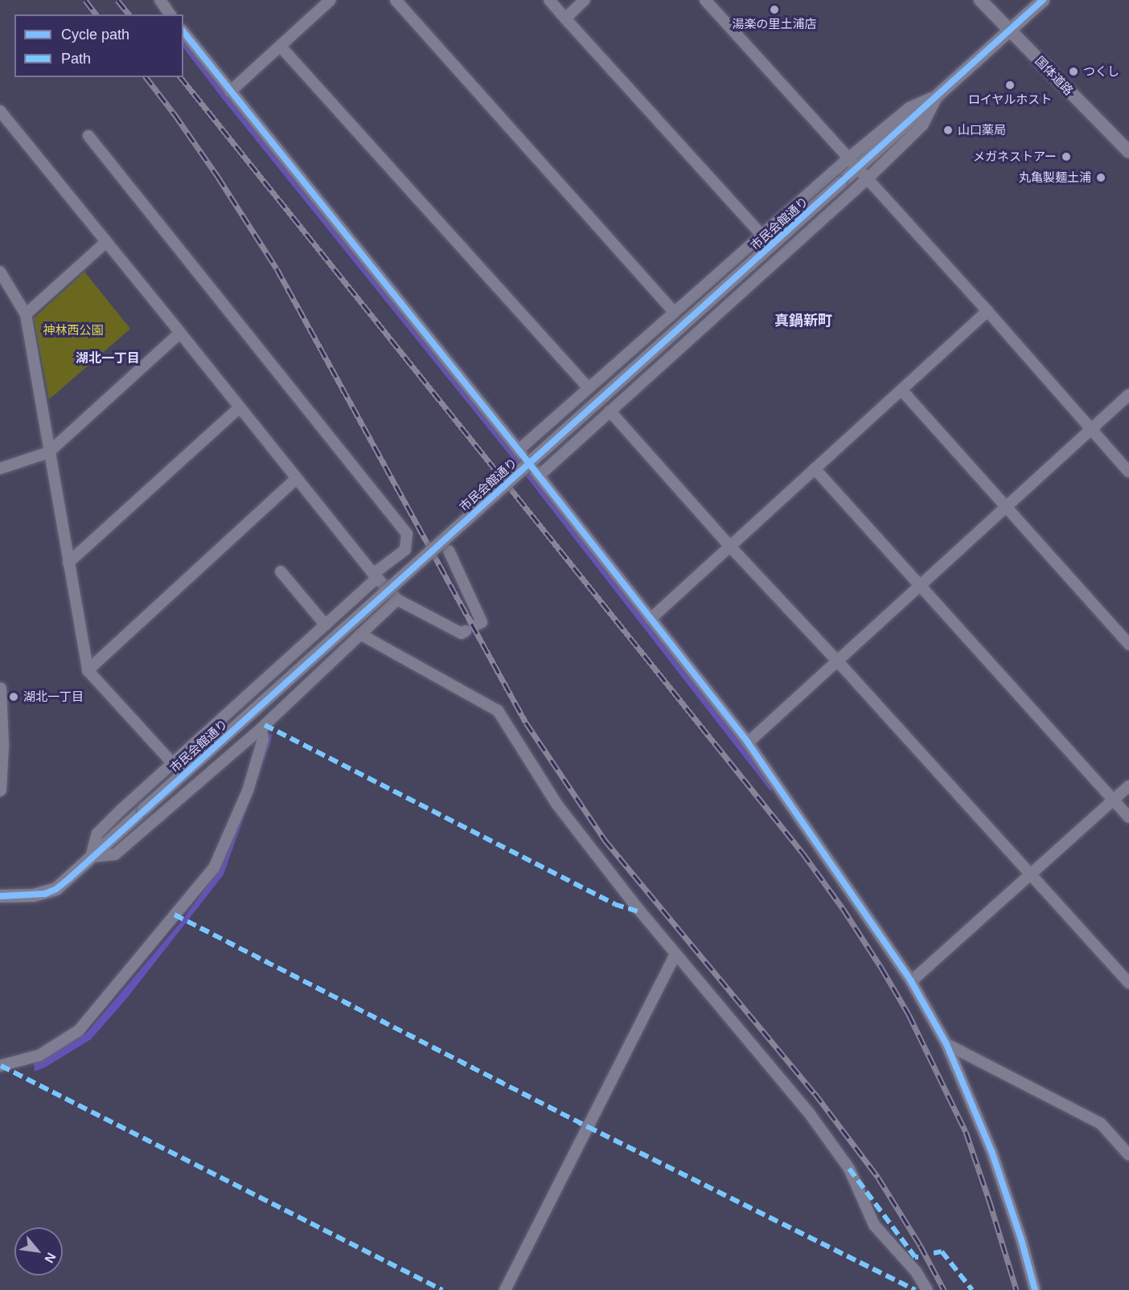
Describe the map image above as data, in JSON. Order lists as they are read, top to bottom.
{
  "streets": {
    "street": ["国体道路", "市民会館通り"]
  },
  "crossings": [
    ["国体道路", "市民会館通り"]
  ],
  "districts": ["真鍋新町", "湖北一丁目"],
  "parks": ["神林西公園"],
  "places": [
    "湯楽の里土浦店",
    "つくし",
    "ロイヤルホスト",
    "山口薬局",
    "メガネストアー",
    "丸亀製麺土浦",
    "湖北一丁目"
  ],
  "legend": ["Cycle path", "Path"],
  "north": "bottom right"
}
